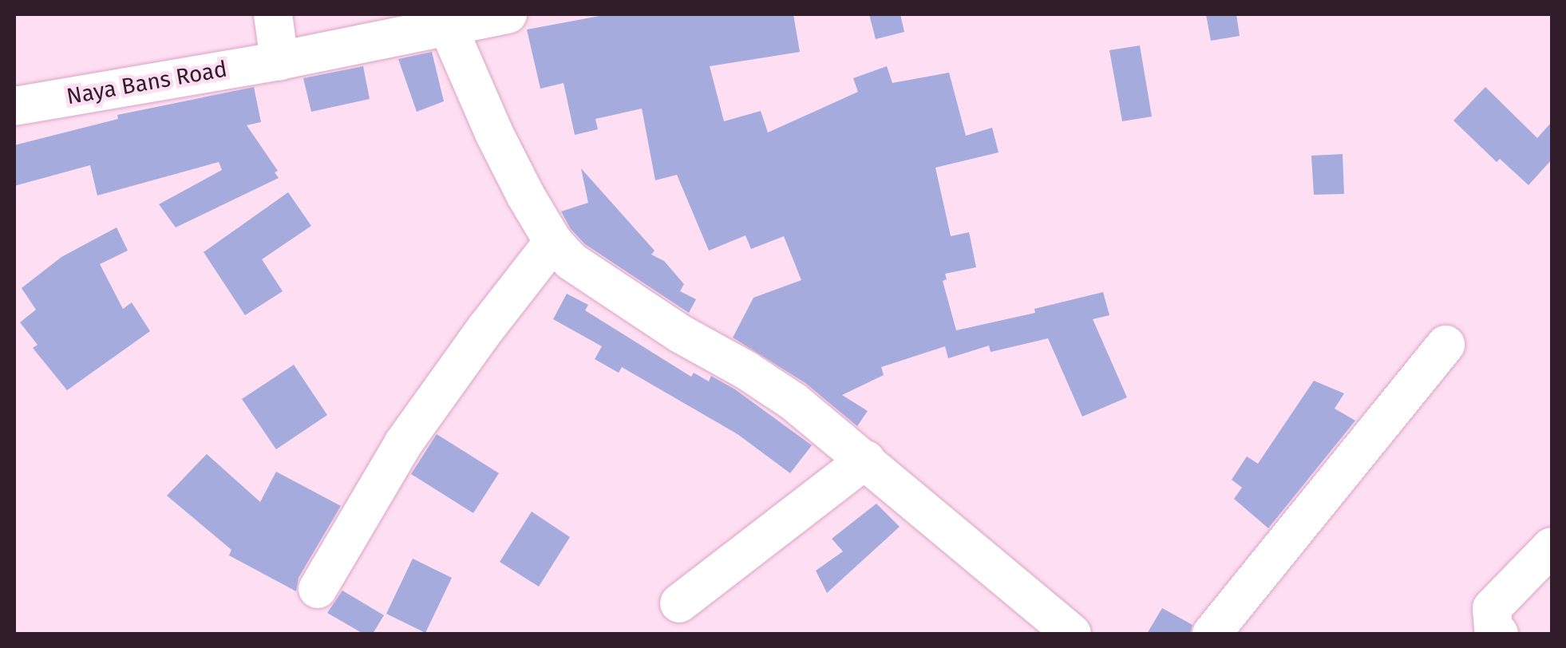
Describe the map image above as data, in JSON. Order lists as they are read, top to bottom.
{
  "streets": {
    "street": ["Naya Bans Road"]
  }
}
